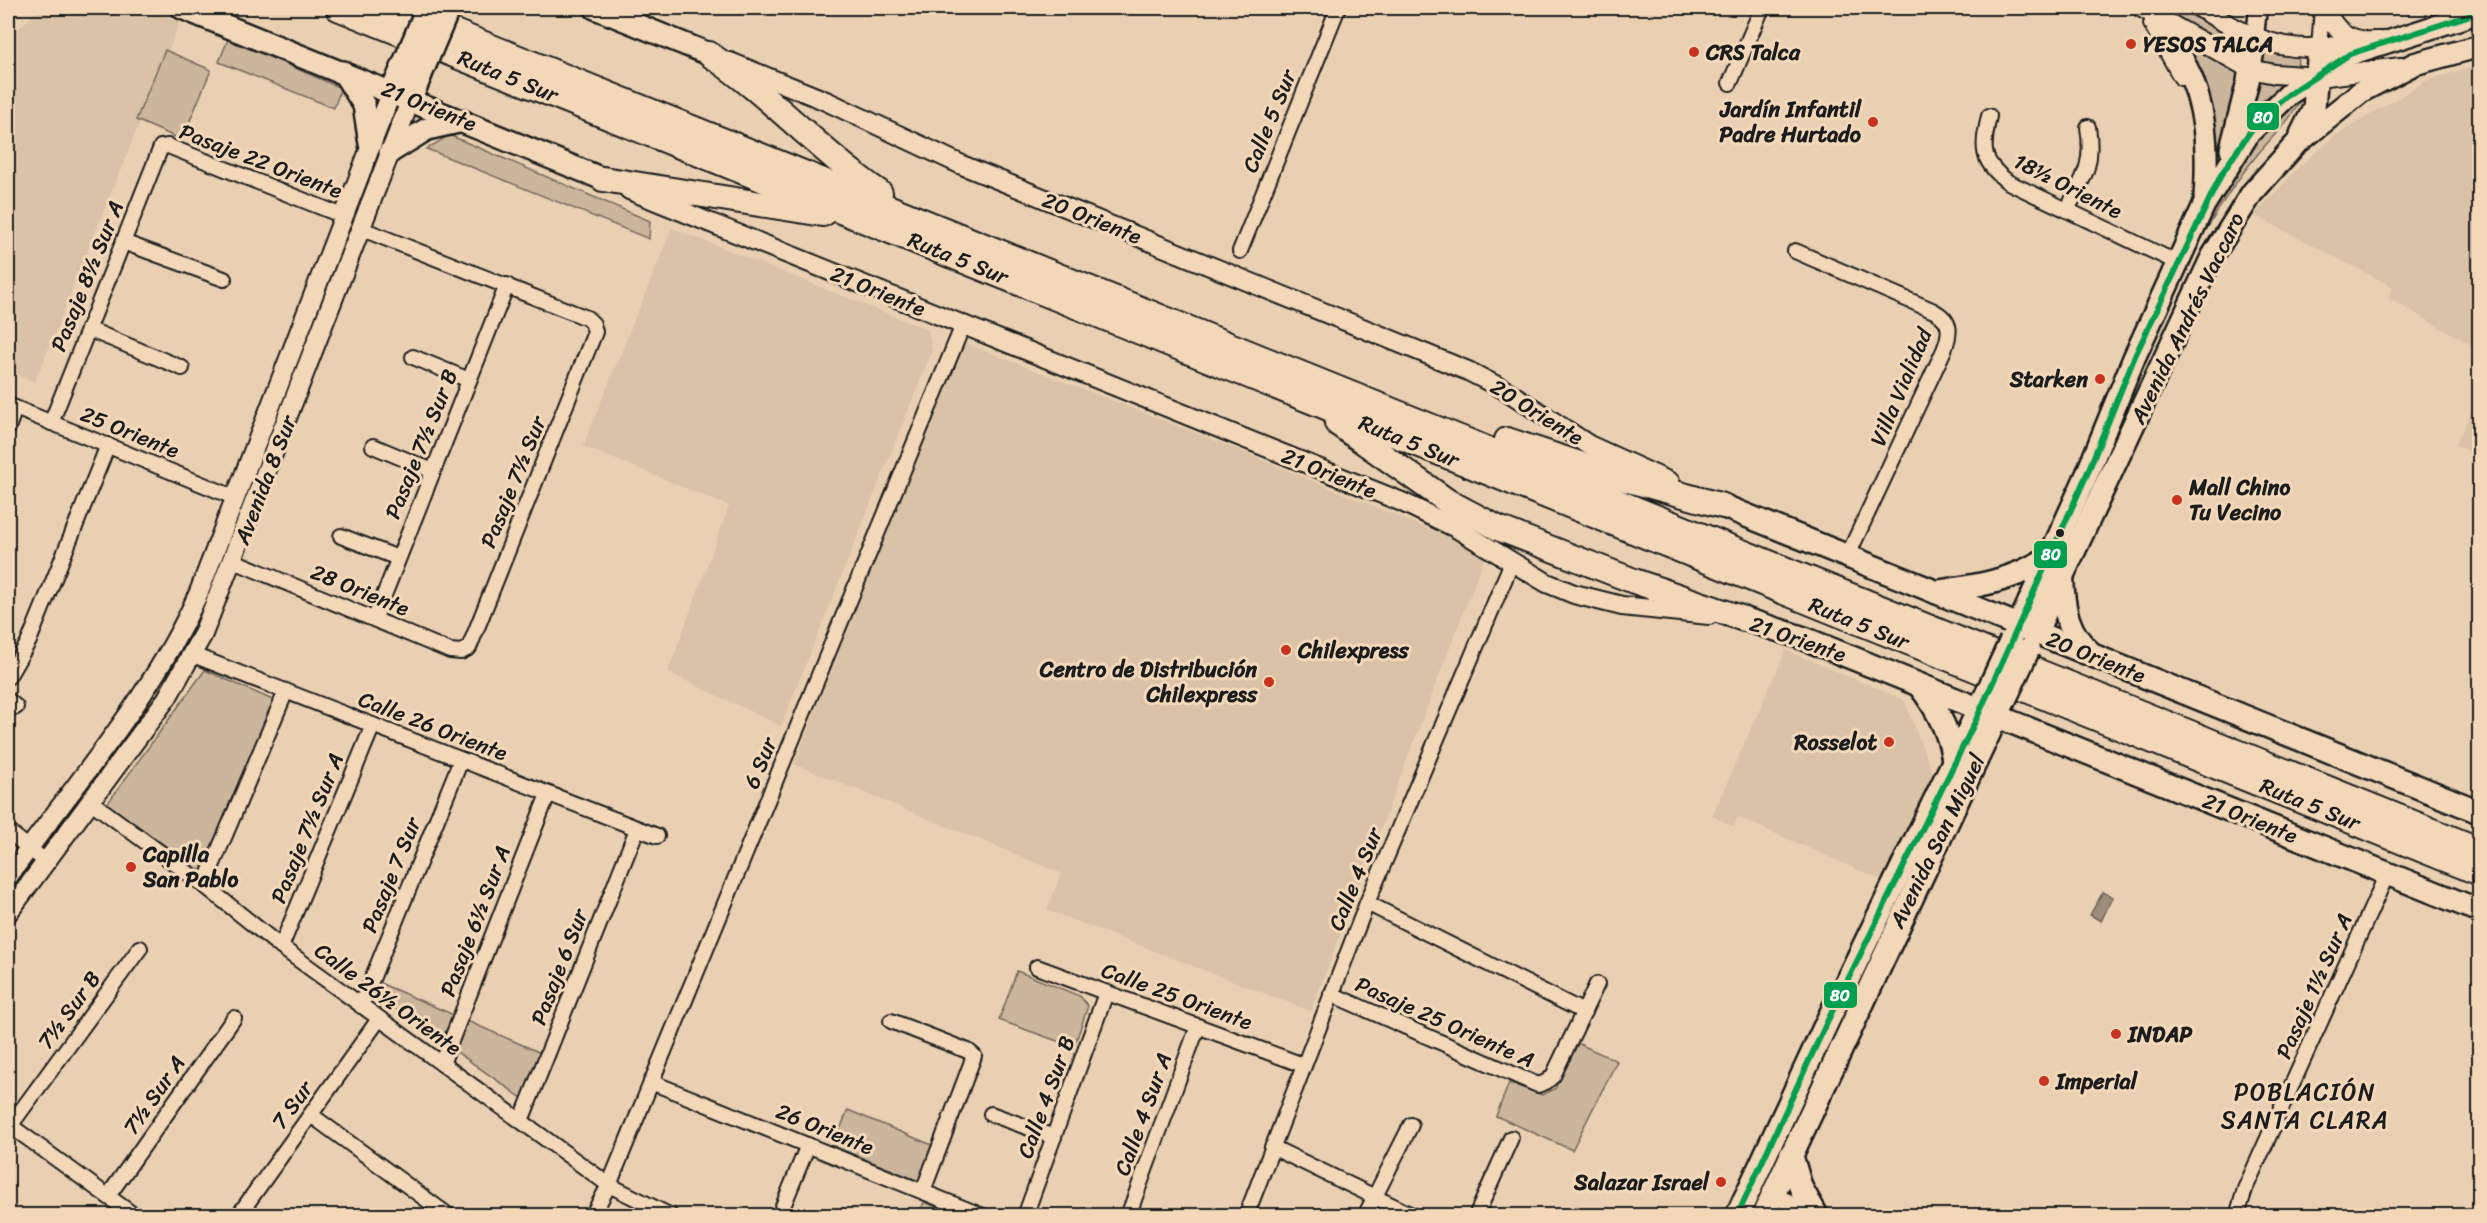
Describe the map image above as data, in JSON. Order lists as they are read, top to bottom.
{
  "streets": {
    "highway": [
      "Ruta 5 Sur",
      "21 Oriente",
      "20 Oriente",
      "Avenida San Miguel"
    ],
    "main road": ["Avenida Andrés Vaccaro", "Avenida 8 Sur"],
    "street": [
      "Calle 5 Sur",
      "Pasaje 22 Oriente",
      "18½ Oriente",
      "Pasaje 8½ Sur A",
      "Villa Vialidad",
      "25 Oriente",
      "Pasaje 7½ Sur B",
      "Pasaje 7½ Sur",
      "28 Oriente",
      "Calle 26 Oriente",
      "6 Sur",
      "Pasaje 7½ Sur A",
      "Pasaje 7 Sur",
      "Calle 4 Sur",
      "Pasaje 6½ Sur A",
      "Pasaje 6 Sur",
      "Pasaje 1½ Sur A",
      "Calle 25 Oriente",
      "Calle 26½ Oriente",
      "7½ Sur B",
      "Pasaje 25 Oriente A",
      "7½ Sur A",
      "Calle 4 Sur B",
      "7 Sur",
      "Calle 4 Sur A",
      "26 Oriente"
    ]
  },
  "crossings": [
    ["21 Oriente", "Avenida 8 Sur"],
    ["21 Oriente", "6 Sur"],
    ["21 Oriente", "Avenida San Miguel"],
    ["21 Oriente", "Calle 4 Sur"],
    ["21 Oriente", "Pasaje 1½ Sur A"],
    ["Pasaje 22 Oriente", "Pasaje 8½ Sur A"],
    ["Pasaje 22 Oriente", "Avenida 8 Sur"],
    ["18½ Oriente", "Avenida San Miguel"],
    ["20 Oriente", "Villa Vialidad"],
    ["20 Oriente", "Avenida San Miguel"],
    ["Pasaje 8½ Sur A", "25 Oriente"],
    ["Avenida Andrés Vaccaro", "Avenida San Miguel"],
    ["25 Oriente", "Avenida 8 Sur"],
    ["Pasaje 7½ Sur B", "Pasaje 7½ Sur"],
    ["Pasaje 7½ Sur B", "28 Oriente"],
    ["Avenida 8 Sur", "28 Oriente"],
    ["Avenida 8 Sur", "Calle 26 Oriente"],
    ["Avenida 8 Sur", "Calle 26½ Oriente"],
    ["Pasaje 7½ Sur", "28 Oriente"],
    ["Calle 26 Oriente", "Pasaje 7½ Sur A"],
    ["Calle 26 Oriente", "Pasaje 7 Sur"],
    ["Calle 26 Oriente", "Pasaje 6½ Sur A"],
    ["Calle 26 Oriente", "Pasaje 6 Sur"],
    ["6 Sur", "Calle 26½ Oriente"],
    ["6 Sur", "26 Oriente"],
    ["Pasaje 7½ Sur A", "Calle 26½ Oriente"],
    ["Pasaje 7 Sur", "Calle 26½ Oriente"],
    ["Calle 4 Sur", "Calle 25 Oriente"],
    ["Calle 4 Sur", "Pasaje 25 Oriente A"],
    ["Pasaje 6½ Sur A", "Calle 26½ Oriente"],
    ["Pasaje 6 Sur", "Calle 26½ Oriente"],
    ["Calle 25 Oriente", "Calle 4 Sur B"],
    ["Calle 25 Oriente", "Calle 4 Sur A"],
    ["Calle 26½ Oriente", "7 Sur"]
  ],
  "districts": ["POBLACIÓN SANTA CLARA"],
  "places": [
    "YESOS TALCA",
    "CRS Talca",
    "Jardín Infantil Padre Hurtado",
    "Starken",
    "Mall Chino Tu Vecino",
    "Chilexpress",
    "Centro de Distribución Chilexpress",
    "Rosselot",
    "Capilla San Pablo",
    "INDAP",
    "Imperial",
    "Salazar Israel"
  ],
  "lines": ["transit line 80"]
}
